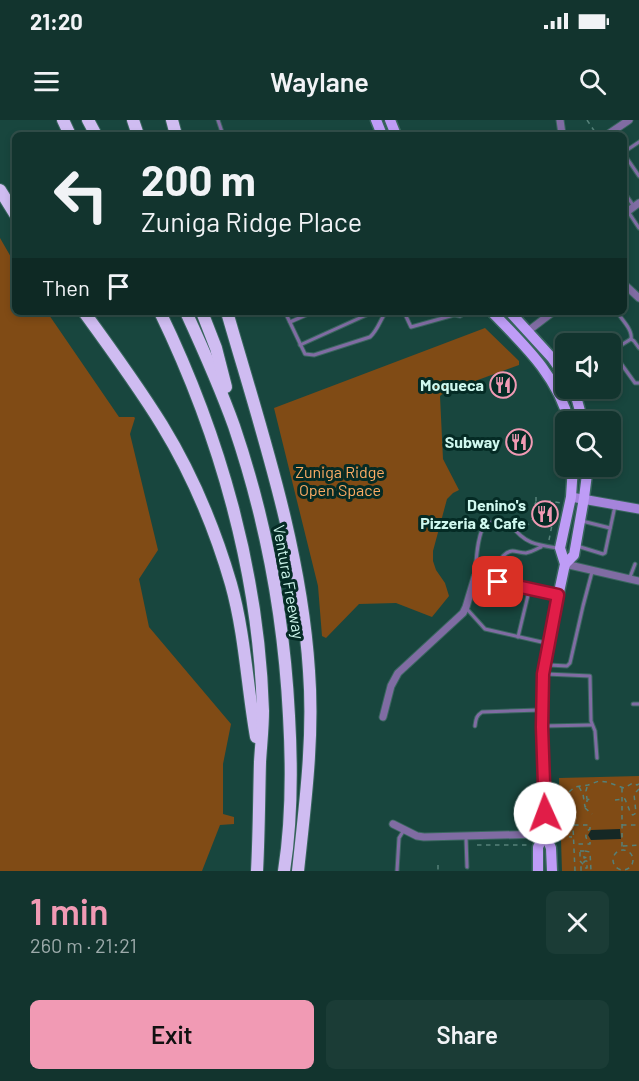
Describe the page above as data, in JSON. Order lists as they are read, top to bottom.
{
  "streets": {
    "highway": ["Ventura Freeway"]
  },
  "parks": ["Zuniga Ridge Open Space"],
  "places": {
    "restaurant": ["Moqueca", "Subway", "Denino's Pizzeria & Cafe"]
  },
  "page": {
    "status": "21:20",
    "header": "Waylane",
    "turn": ["200 m", "Zuniga Ridge Place"],
    "then": "Then",
    "heading": ["1 min", "260 m · 21:21"],
    "buttons": ["Exit", "Share"]
  }
}
